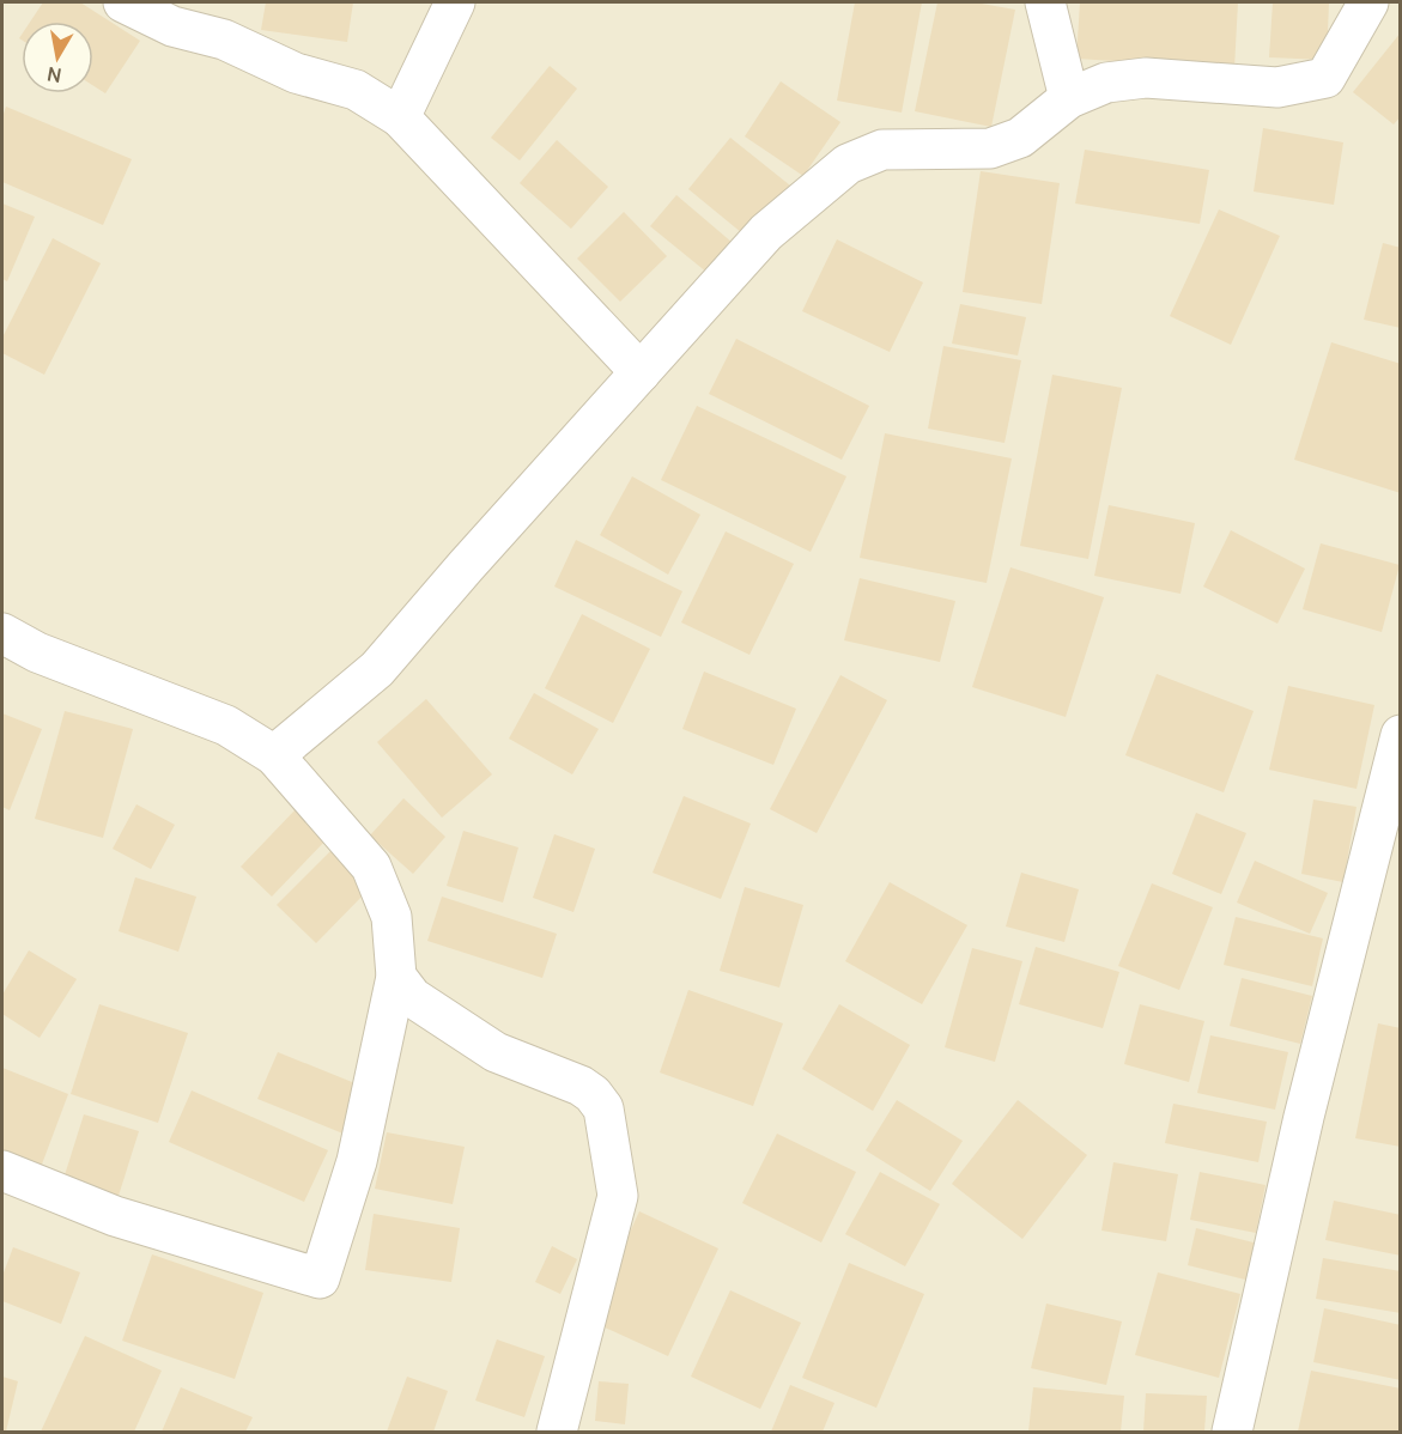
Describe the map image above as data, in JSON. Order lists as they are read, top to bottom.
{
  "north": "bottom"
}
